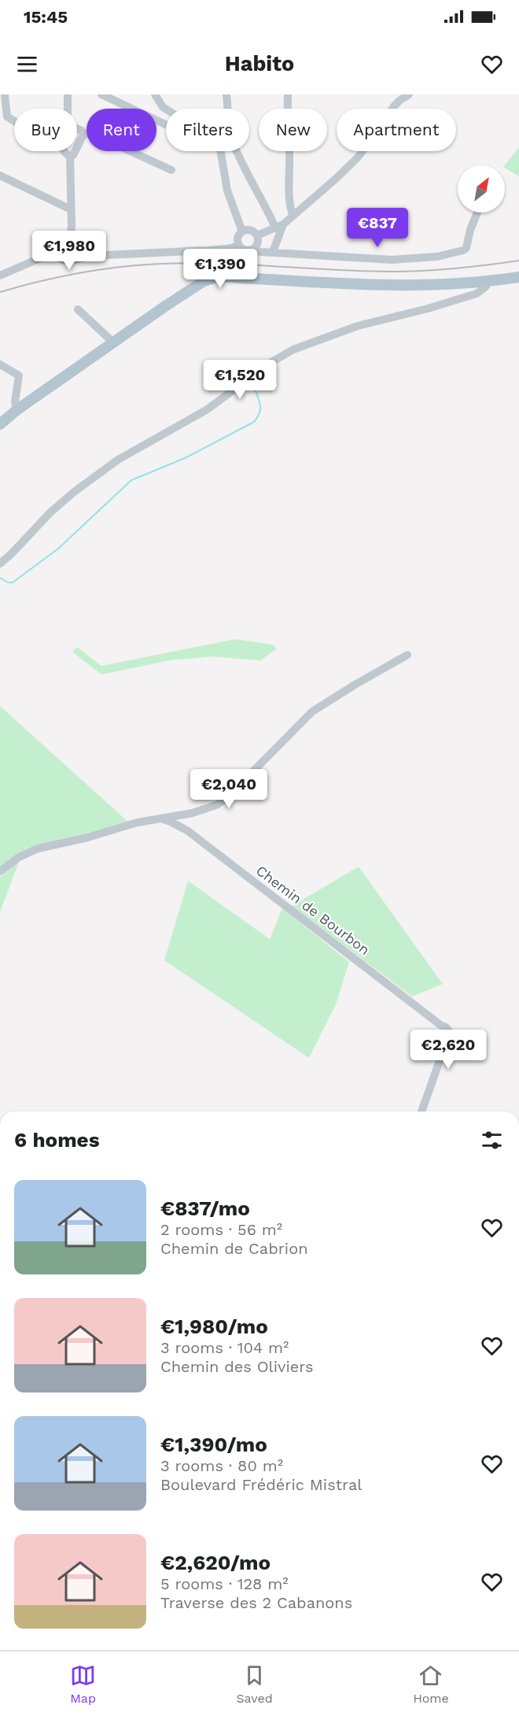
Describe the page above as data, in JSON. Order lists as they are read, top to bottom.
{
  "streets": {
    "street": ["Chemin de Bourbon"]
  },
  "north": "top right",
  "page": {
    "status": "15:45",
    "header": "Habito",
    "chip": [
      "Buy",
      "Rent",
      "Filters",
      "New",
      "Apartment"
    ],
    "price": [
      "€837",
      "€1,980",
      "€1,390",
      "€1,520",
      "€2,040",
      "€2,620"
    ],
    "heading": "6 homes",
    "list": [
      {
        "name": "€837/mo",
        "note": "2 rooms · 56 m² · Chemin de Cabrion"
      },
      {
        "name": "€1,980/mo",
        "note": "3 rooms · 104 m² · Chemin des Oliviers"
      },
      {
        "name": "€1,390/mo",
        "note": "3 rooms · 80 m² · Boulevard Frédéric Mistral"
      },
      {
        "name": "€2,620/mo",
        "note": "5 rooms · 128 m² · Traverse des 2 Cabanons"
      }
    ],
    "tabs": ["Map", "Saved", "Home"]
  }
}
